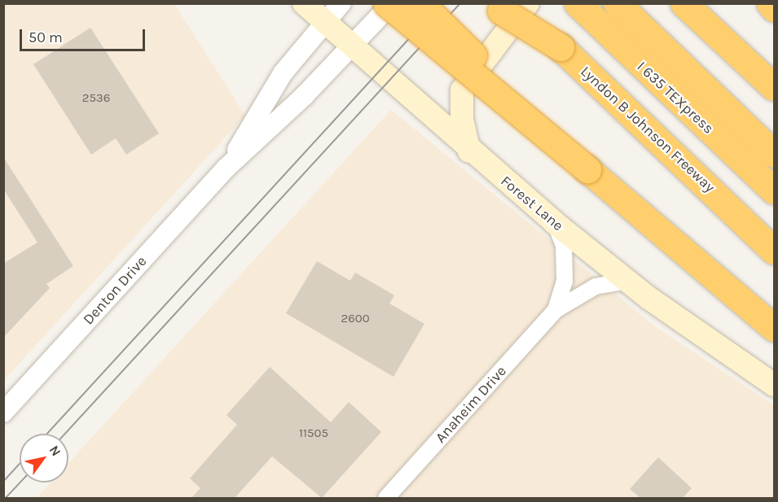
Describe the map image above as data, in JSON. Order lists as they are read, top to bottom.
{
  "streets": {
    "highway": ["I 635 TEXpress", "Lyndon B Johnson Freeway"],
    "main road": ["Forest Lane"],
    "street": ["Denton Drive", "Anaheim Drive"]
  },
  "crossings": [
    ["Forest Lane", "Denton Drive"],
    ["Forest Lane", "Anaheim Drive"]
  ],
  "house_numbers": ["2536", "2600", "11505"],
  "scale_bar": "50 m",
  "north": "top right"
}
